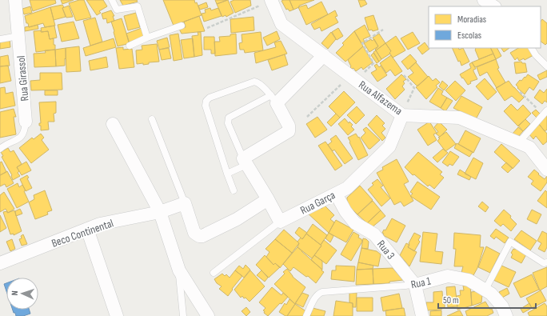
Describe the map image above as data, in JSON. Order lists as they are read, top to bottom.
{
  "streets": {
    "street": [
      "Rua Girassol",
      "Rua Alfazema",
      "Rua Garça",
      "Beco Continental",
      "Rua 3",
      "Rua 1"
    ]
  },
  "crossings": [
    ["Rua Alfazema", "Rua Garça"],
    ["Rua Garça", "Rua 3"],
    ["Rua 3", "Rua 1"]
  ],
  "legend": ["Moradias", "Escolas"],
  "scale_bar": "50 m",
  "north": "left"
}
